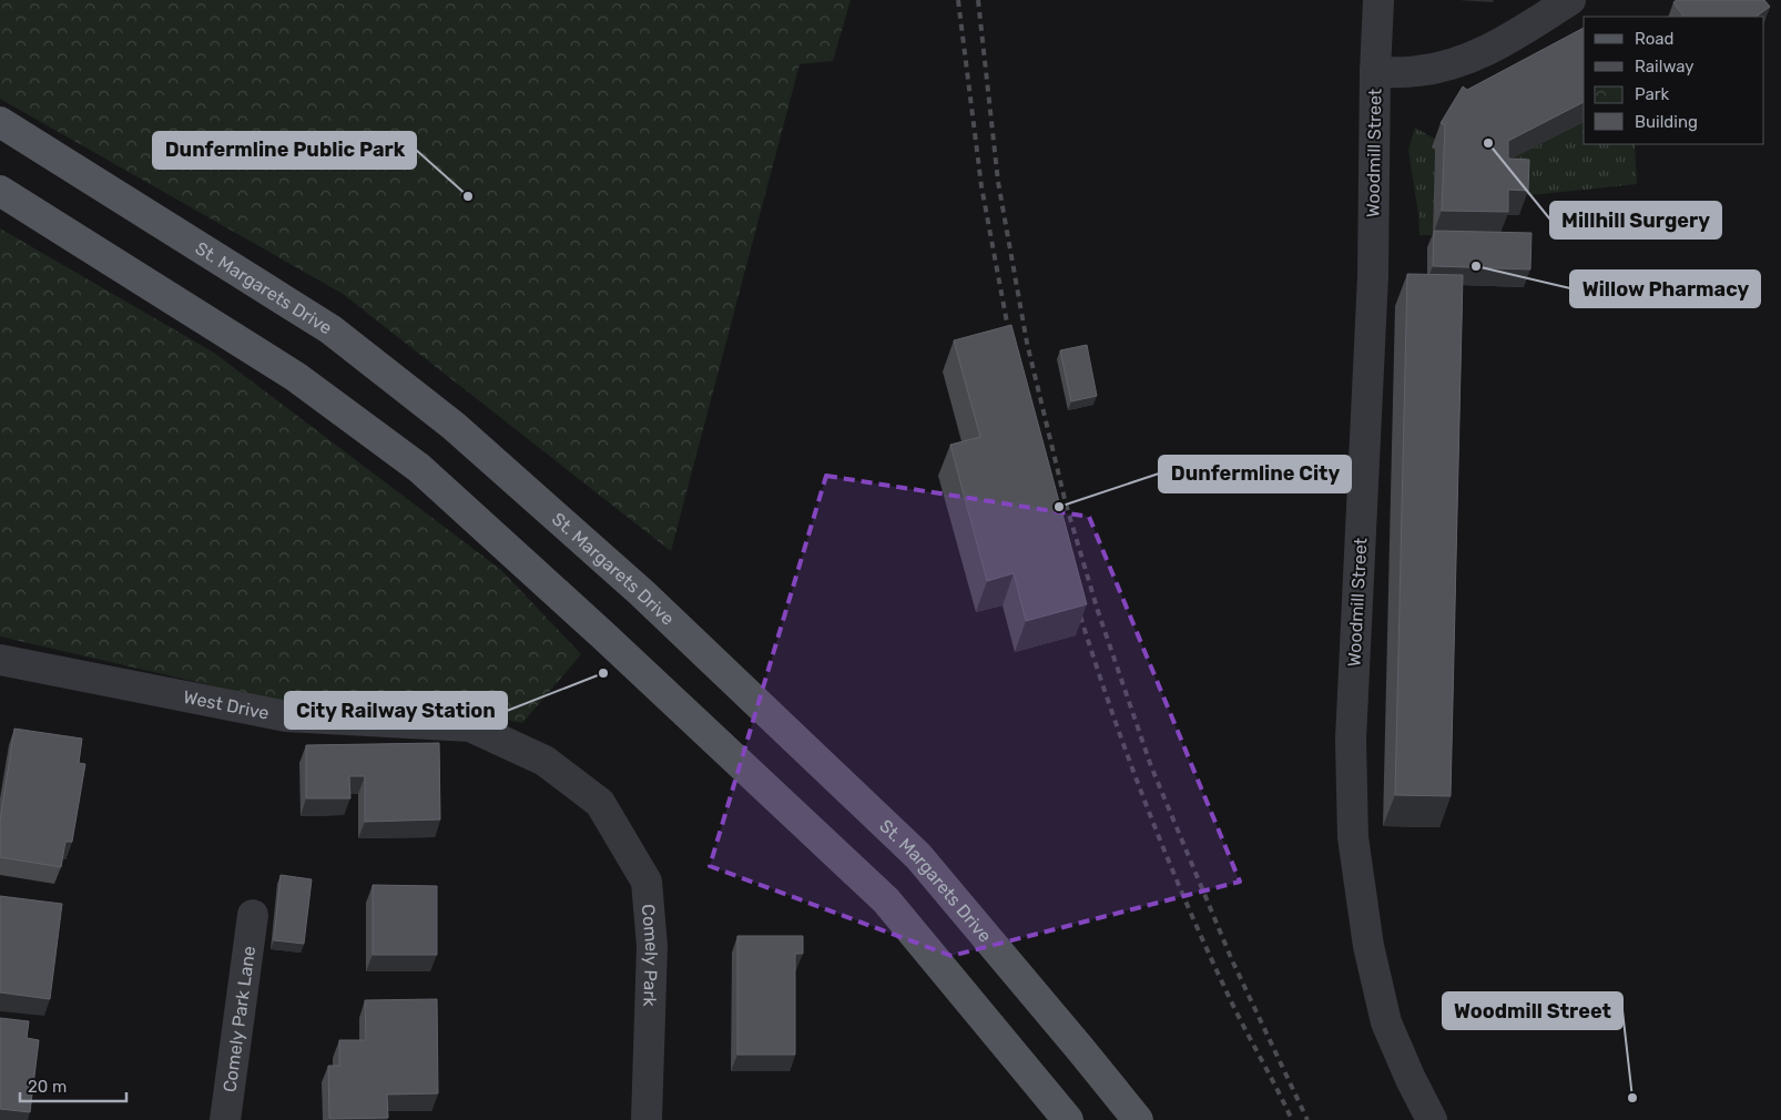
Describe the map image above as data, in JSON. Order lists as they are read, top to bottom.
{
  "streets": {
    "main road": ["St. Margarets Drive"],
    "street": [
      "Woodmill Street",
      "West Drive",
      "Comely Park",
      "Comely Park Lane"
    ]
  },
  "crossings": [
    ["West Drive", "Comely Park"]
  ],
  "places": [
    "Millhill Surgery",
    "Dunfermline Public Park",
    "Willow Pharmacy",
    "Dunfermline City",
    "City Railway Station",
    "Woodmill Street"
  ],
  "legend": [
    "Road",
    "Railway",
    "Park",
    "Building"
  ],
  "scale_bar": "20 m"
}
